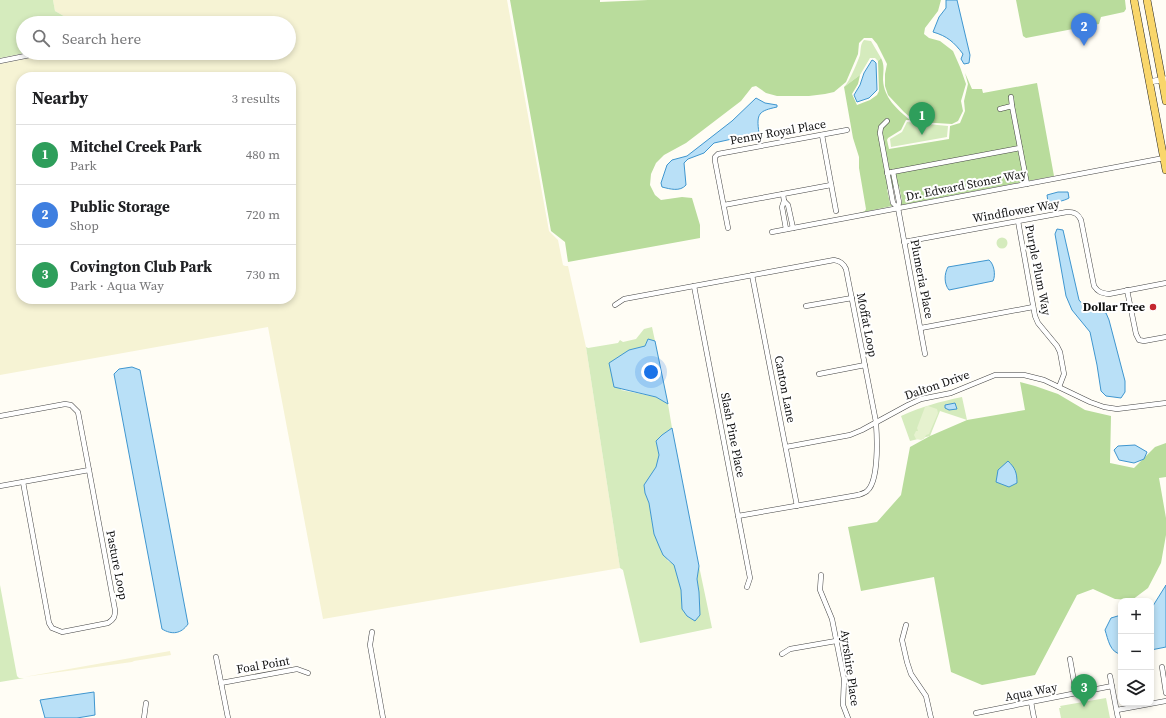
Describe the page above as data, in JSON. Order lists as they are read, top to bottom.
{
  "streets": {
    "street": [
      "Penny Royal Place",
      "Dr. Edward Stoner Way",
      "Windflower Way",
      "Purple Plum Way",
      "Plumeria Place",
      "Moffat Loop",
      "Dalton Drive",
      "Canton Lane",
      "Slash Pine Place",
      "Pasture Loop",
      "Foal Point",
      "Ayrshire Place",
      "Aqua Way"
    ]
  },
  "crossings": [
    ["Dr. Edward Stoner Way", "Plumeria Place"],
    ["Windflower Way", "Purple Plum Way"],
    ["Windflower Way", "Plumeria Place"],
    ["Purple Plum Way", "Dalton Drive"],
    ["Moffat Loop", "Dalton Drive"],
    ["Moffat Loop", "Canton Lane"],
    ["Moffat Loop", "Slash Pine Place"],
    ["Dalton Drive", "Canton Lane"]
  ],
  "places": ["Dollar Tree"],
  "page": {
    "pins": ["2", "1", "3"],
    "search": "Search here",
    "heading": ["Nearby", "3 results"],
    "list": [
      {
        "mark": "1",
        "name": "Mitchel Creek Park",
        "note": "Park",
        "value": "480 m"
      },
      {
        "mark": "2",
        "name": "Public Storage",
        "note": "Shop",
        "value": "720 m"
      },
      {
        "mark": "3",
        "name": "Covington Club Park",
        "note": "Park · Aqua Way",
        "value": "730 m"
      }
    ],
    "map_buttons": ["+", "−"]
  }
}
